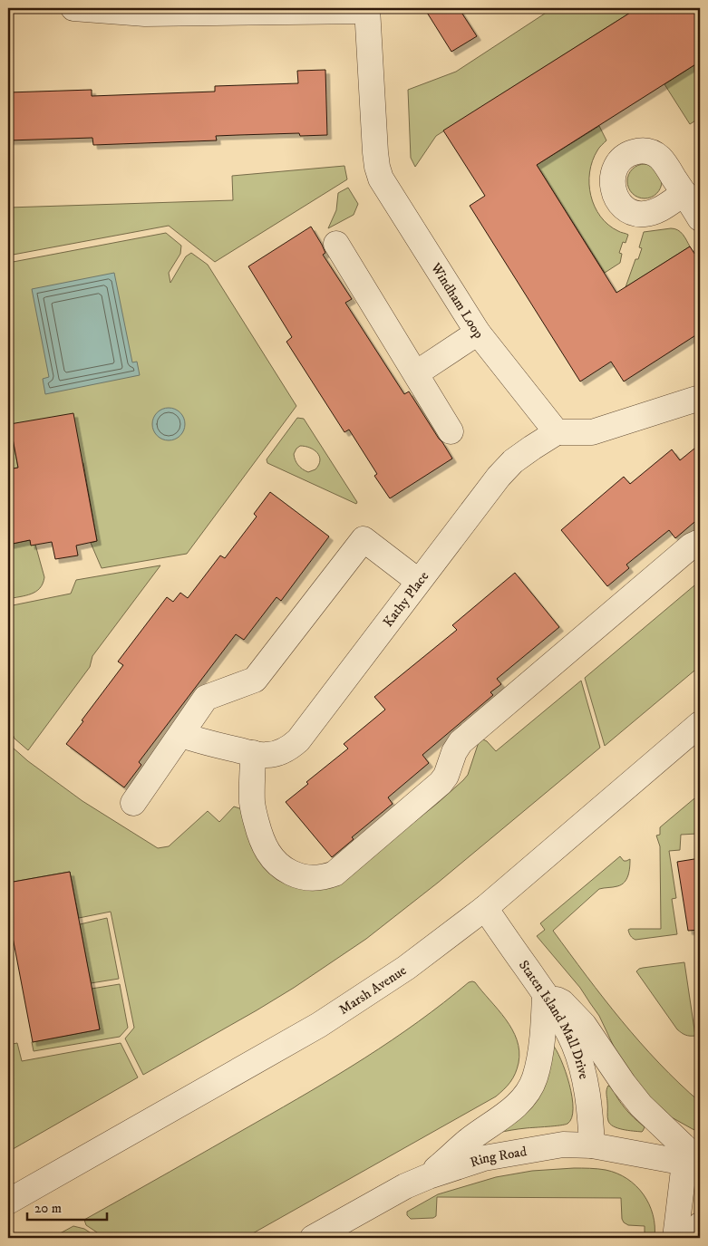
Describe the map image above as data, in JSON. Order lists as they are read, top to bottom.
{
  "streets": {
    "street": [
      "Windham Loop",
      "Kathy Place",
      "Marsh Avenue",
      "Staten Island Mall Drive",
      "Ring Road"
    ]
  },
  "crossings": [
    ["Windham Loop", "Kathy Place"],
    ["Marsh Avenue", "Staten Island Mall Drive"],
    ["Staten Island Mall Drive", "Ring Road"]
  ],
  "scale_bar": "20 m"
}
